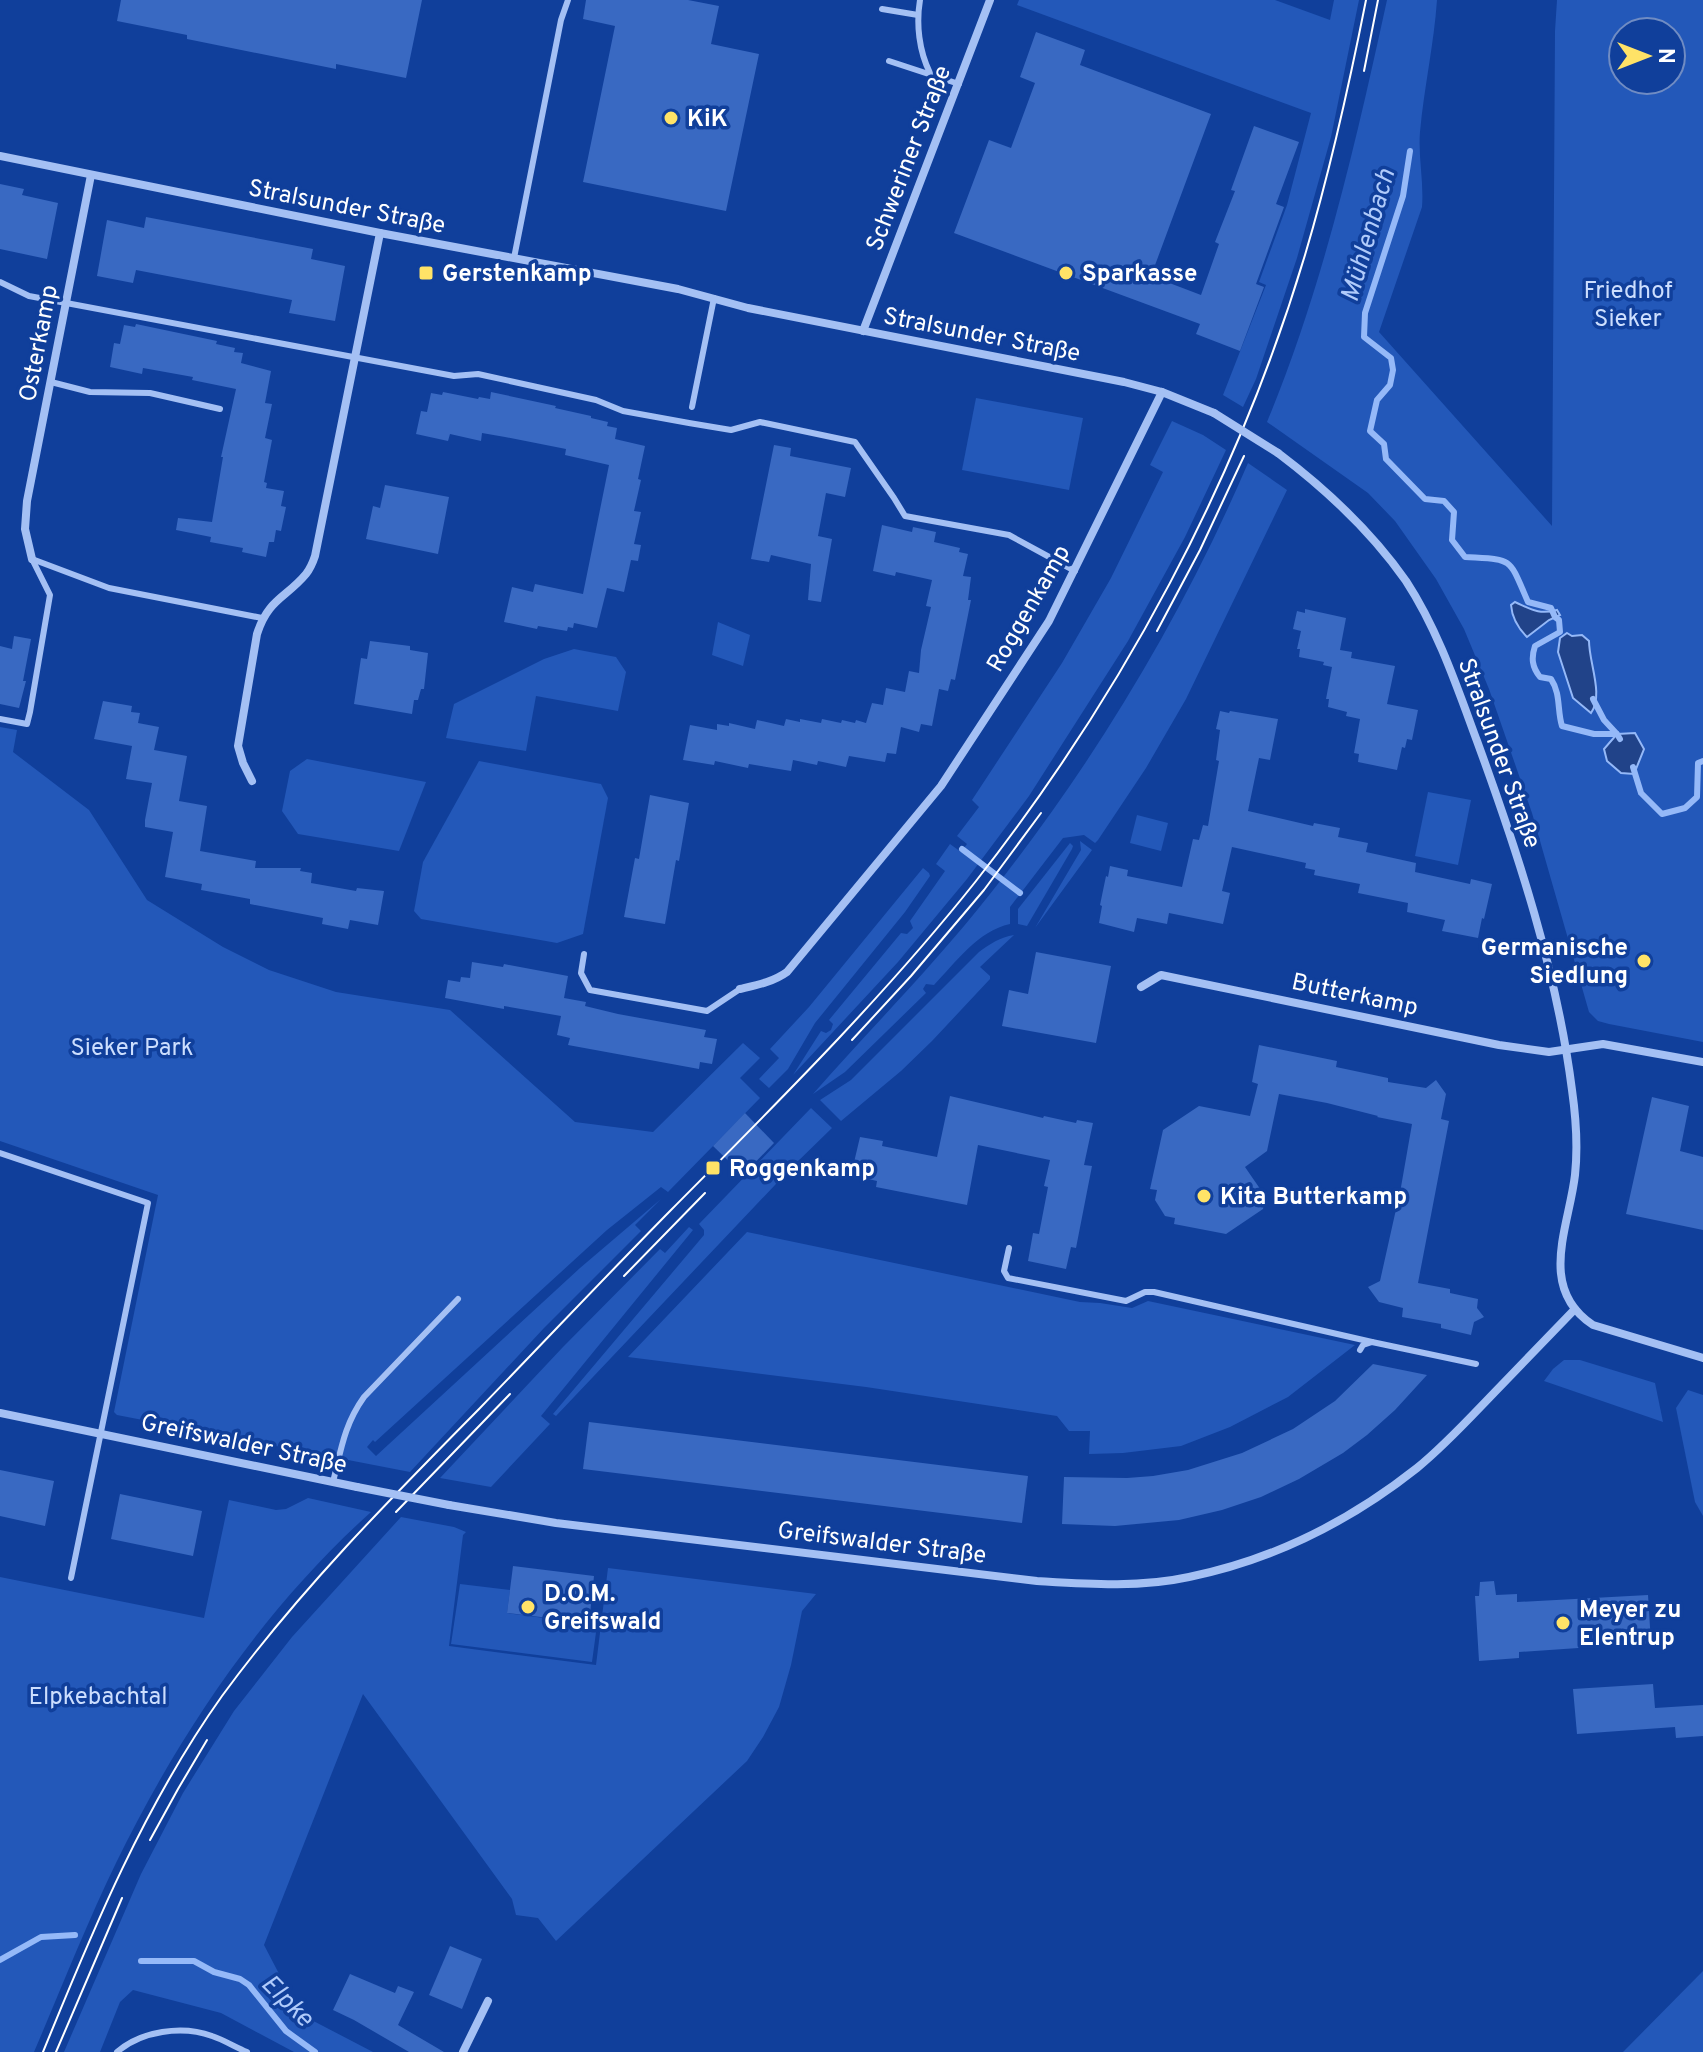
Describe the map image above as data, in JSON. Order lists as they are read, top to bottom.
{
  "streets": {
    "street": [
      "Schweriner Straße",
      "Stralsunder Straße",
      "Osterkamp",
      "Roggenkamp",
      "Butterkamp",
      "Greifswalder Straße"
    ]
  },
  "crossings": [
    ["Schweriner Straße", "Stralsunder Straße"],
    ["Stralsunder Straße", "Osterkamp"],
    ["Stralsunder Straße", "Roggenkamp"],
    ["Stralsunder Straße", "Butterkamp"],
    ["Stralsunder Straße", "Greifswalder Straße"]
  ],
  "water": ["Mühlenbach", "Elpke"],
  "parks": ["Friedhof Sieker", "Sieker Park", "Elpkebachtal"],
  "places": {
    "other": [
      "KiK",
      "Sparkasse",
      "Germanische Siedlung",
      "Kita Butterkamp",
      "D.O.M. Greifswald",
      "Meyer zu Elentrup"
    ],
    "transit": ["Gerstenkamp", "Roggenkamp"]
  },
  "north": "right"
}
